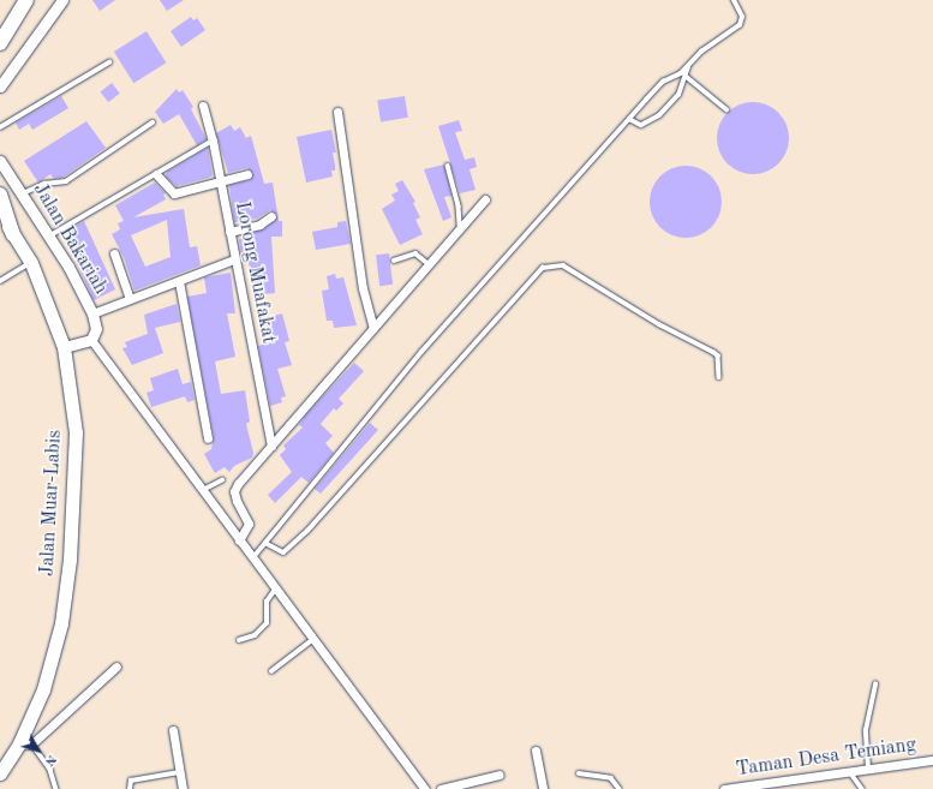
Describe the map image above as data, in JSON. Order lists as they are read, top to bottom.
{
  "streets": {
    "main road": ["Jalan Muar-Labis"],
    "street": ["Jalan Bakariah", "Lorong Muafakat", "Taman Desa Temiang"]
  },
  "north": "bottom right"
}
